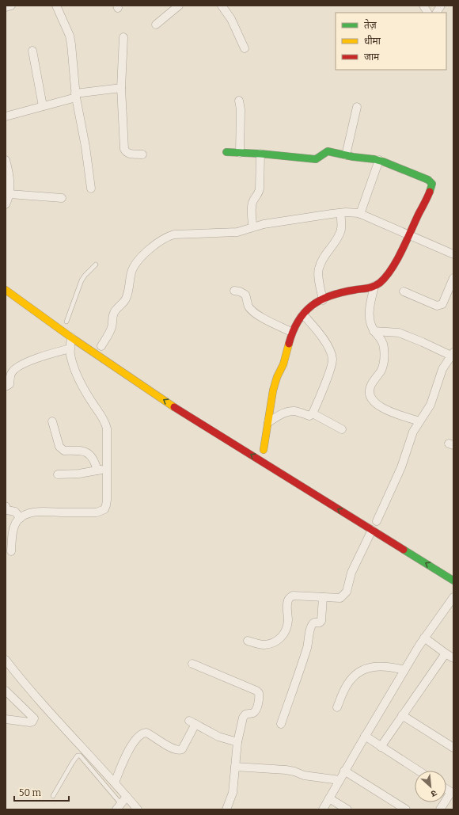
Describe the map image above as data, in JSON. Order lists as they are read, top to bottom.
{
  "legend": ["तेज़", "धीमा", "जाम"],
  "scale_bar": "50 m",
  "north": "bottom right"
}
